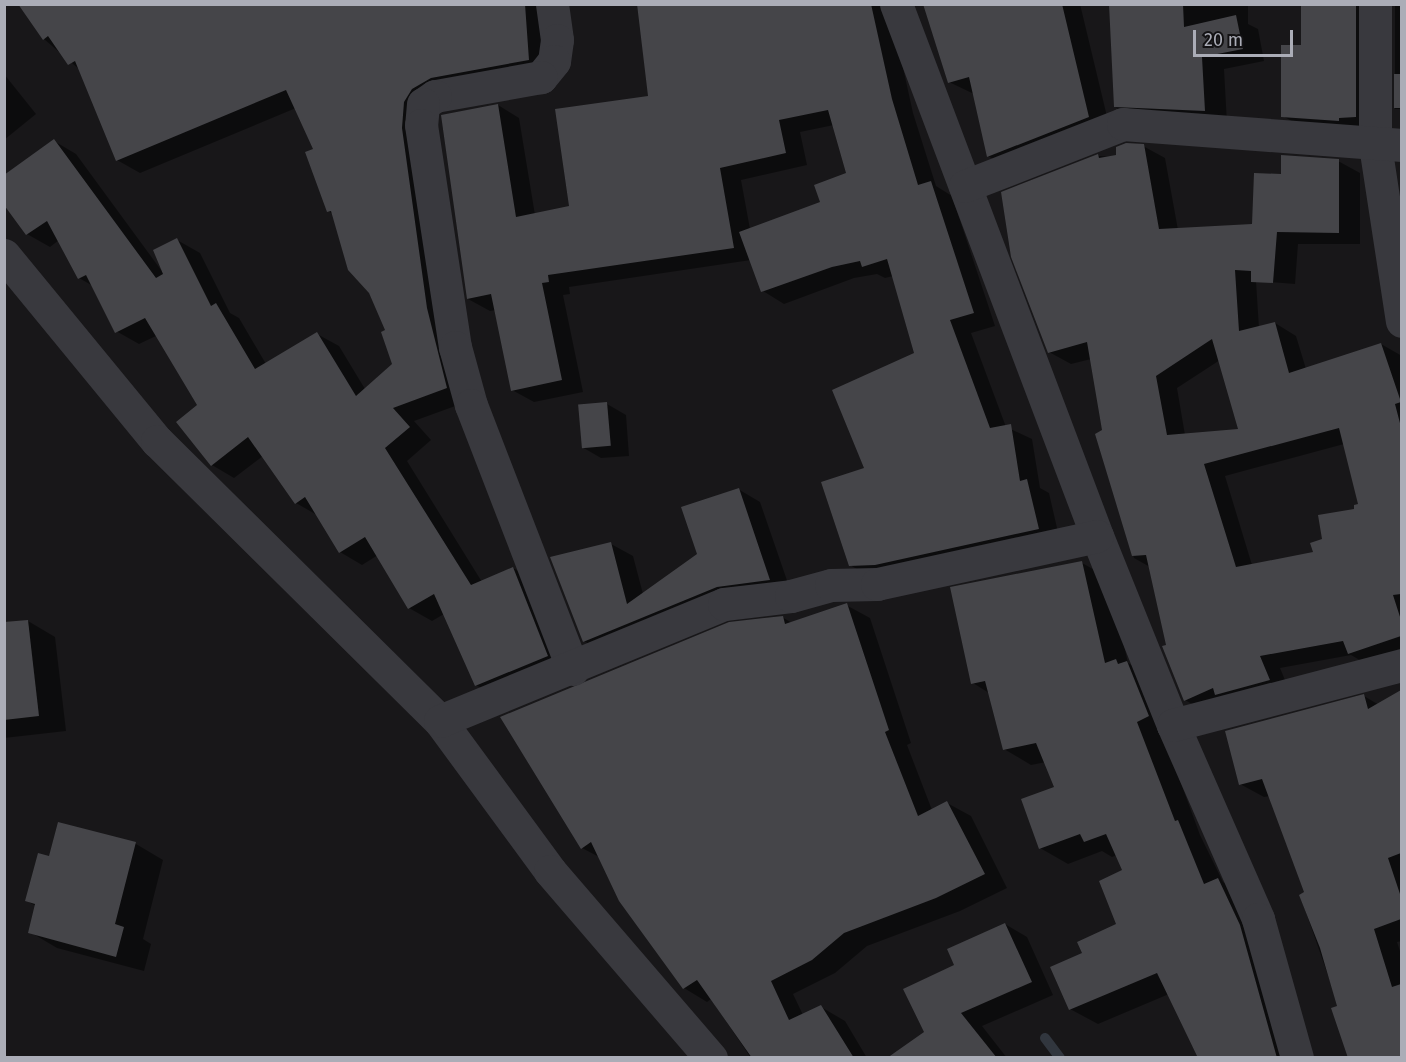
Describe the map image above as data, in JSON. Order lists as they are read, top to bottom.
{
  "scale_bar": "20 m"
}
